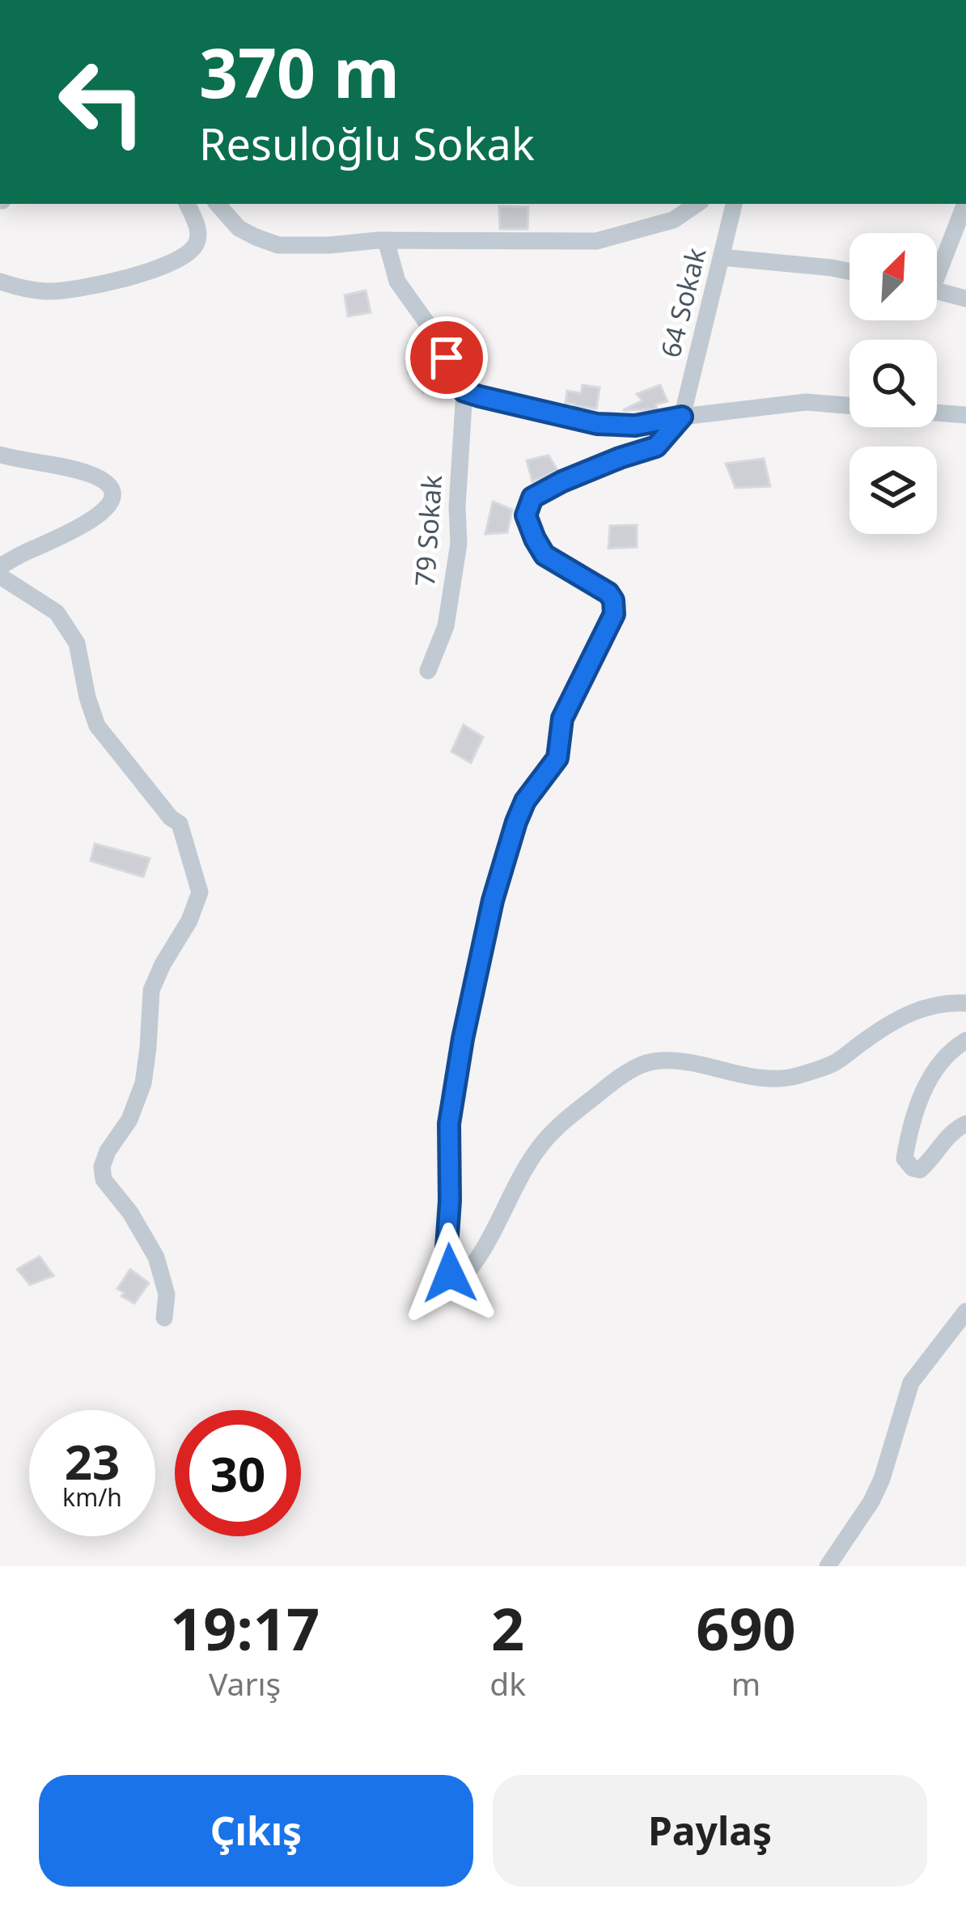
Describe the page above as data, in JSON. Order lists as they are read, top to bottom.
{
  "streets": {
    "street": ["64 Sokak", "79 Sokak"]
  },
  "north": "top right",
  "page": {
    "turn": ["370 m", "Resuloğlu Sokak"],
    "speed": "23 km/h",
    "limit": "30",
    "eta": [
      "19:17",
      "Varış",
      "2",
      "dk",
      "690",
      "m"
    ],
    "buttons": ["Çıkış", "Paylaş"]
  }
}
